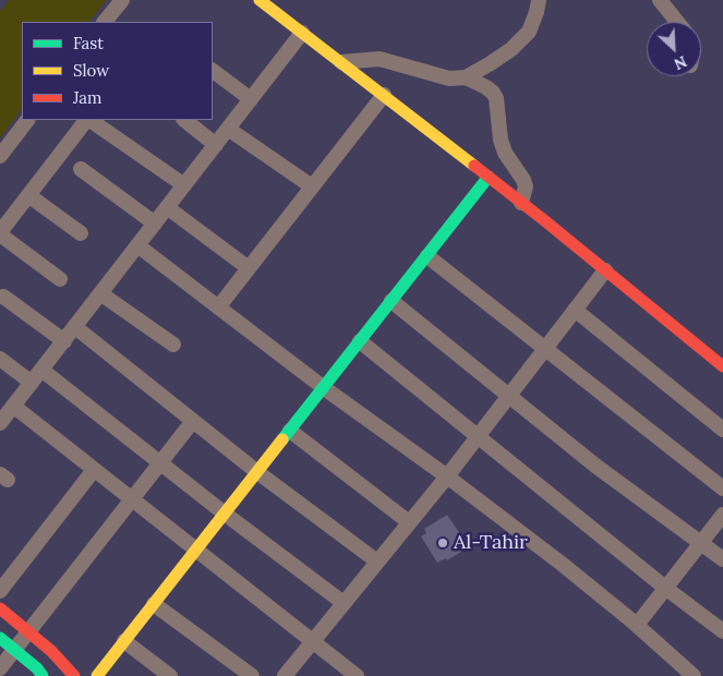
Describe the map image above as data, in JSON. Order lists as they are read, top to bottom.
{
  "places": ["Al-Tahir"],
  "legend": ["Fast", "Slow", "Jam"],
  "north": "bottom right"
}
